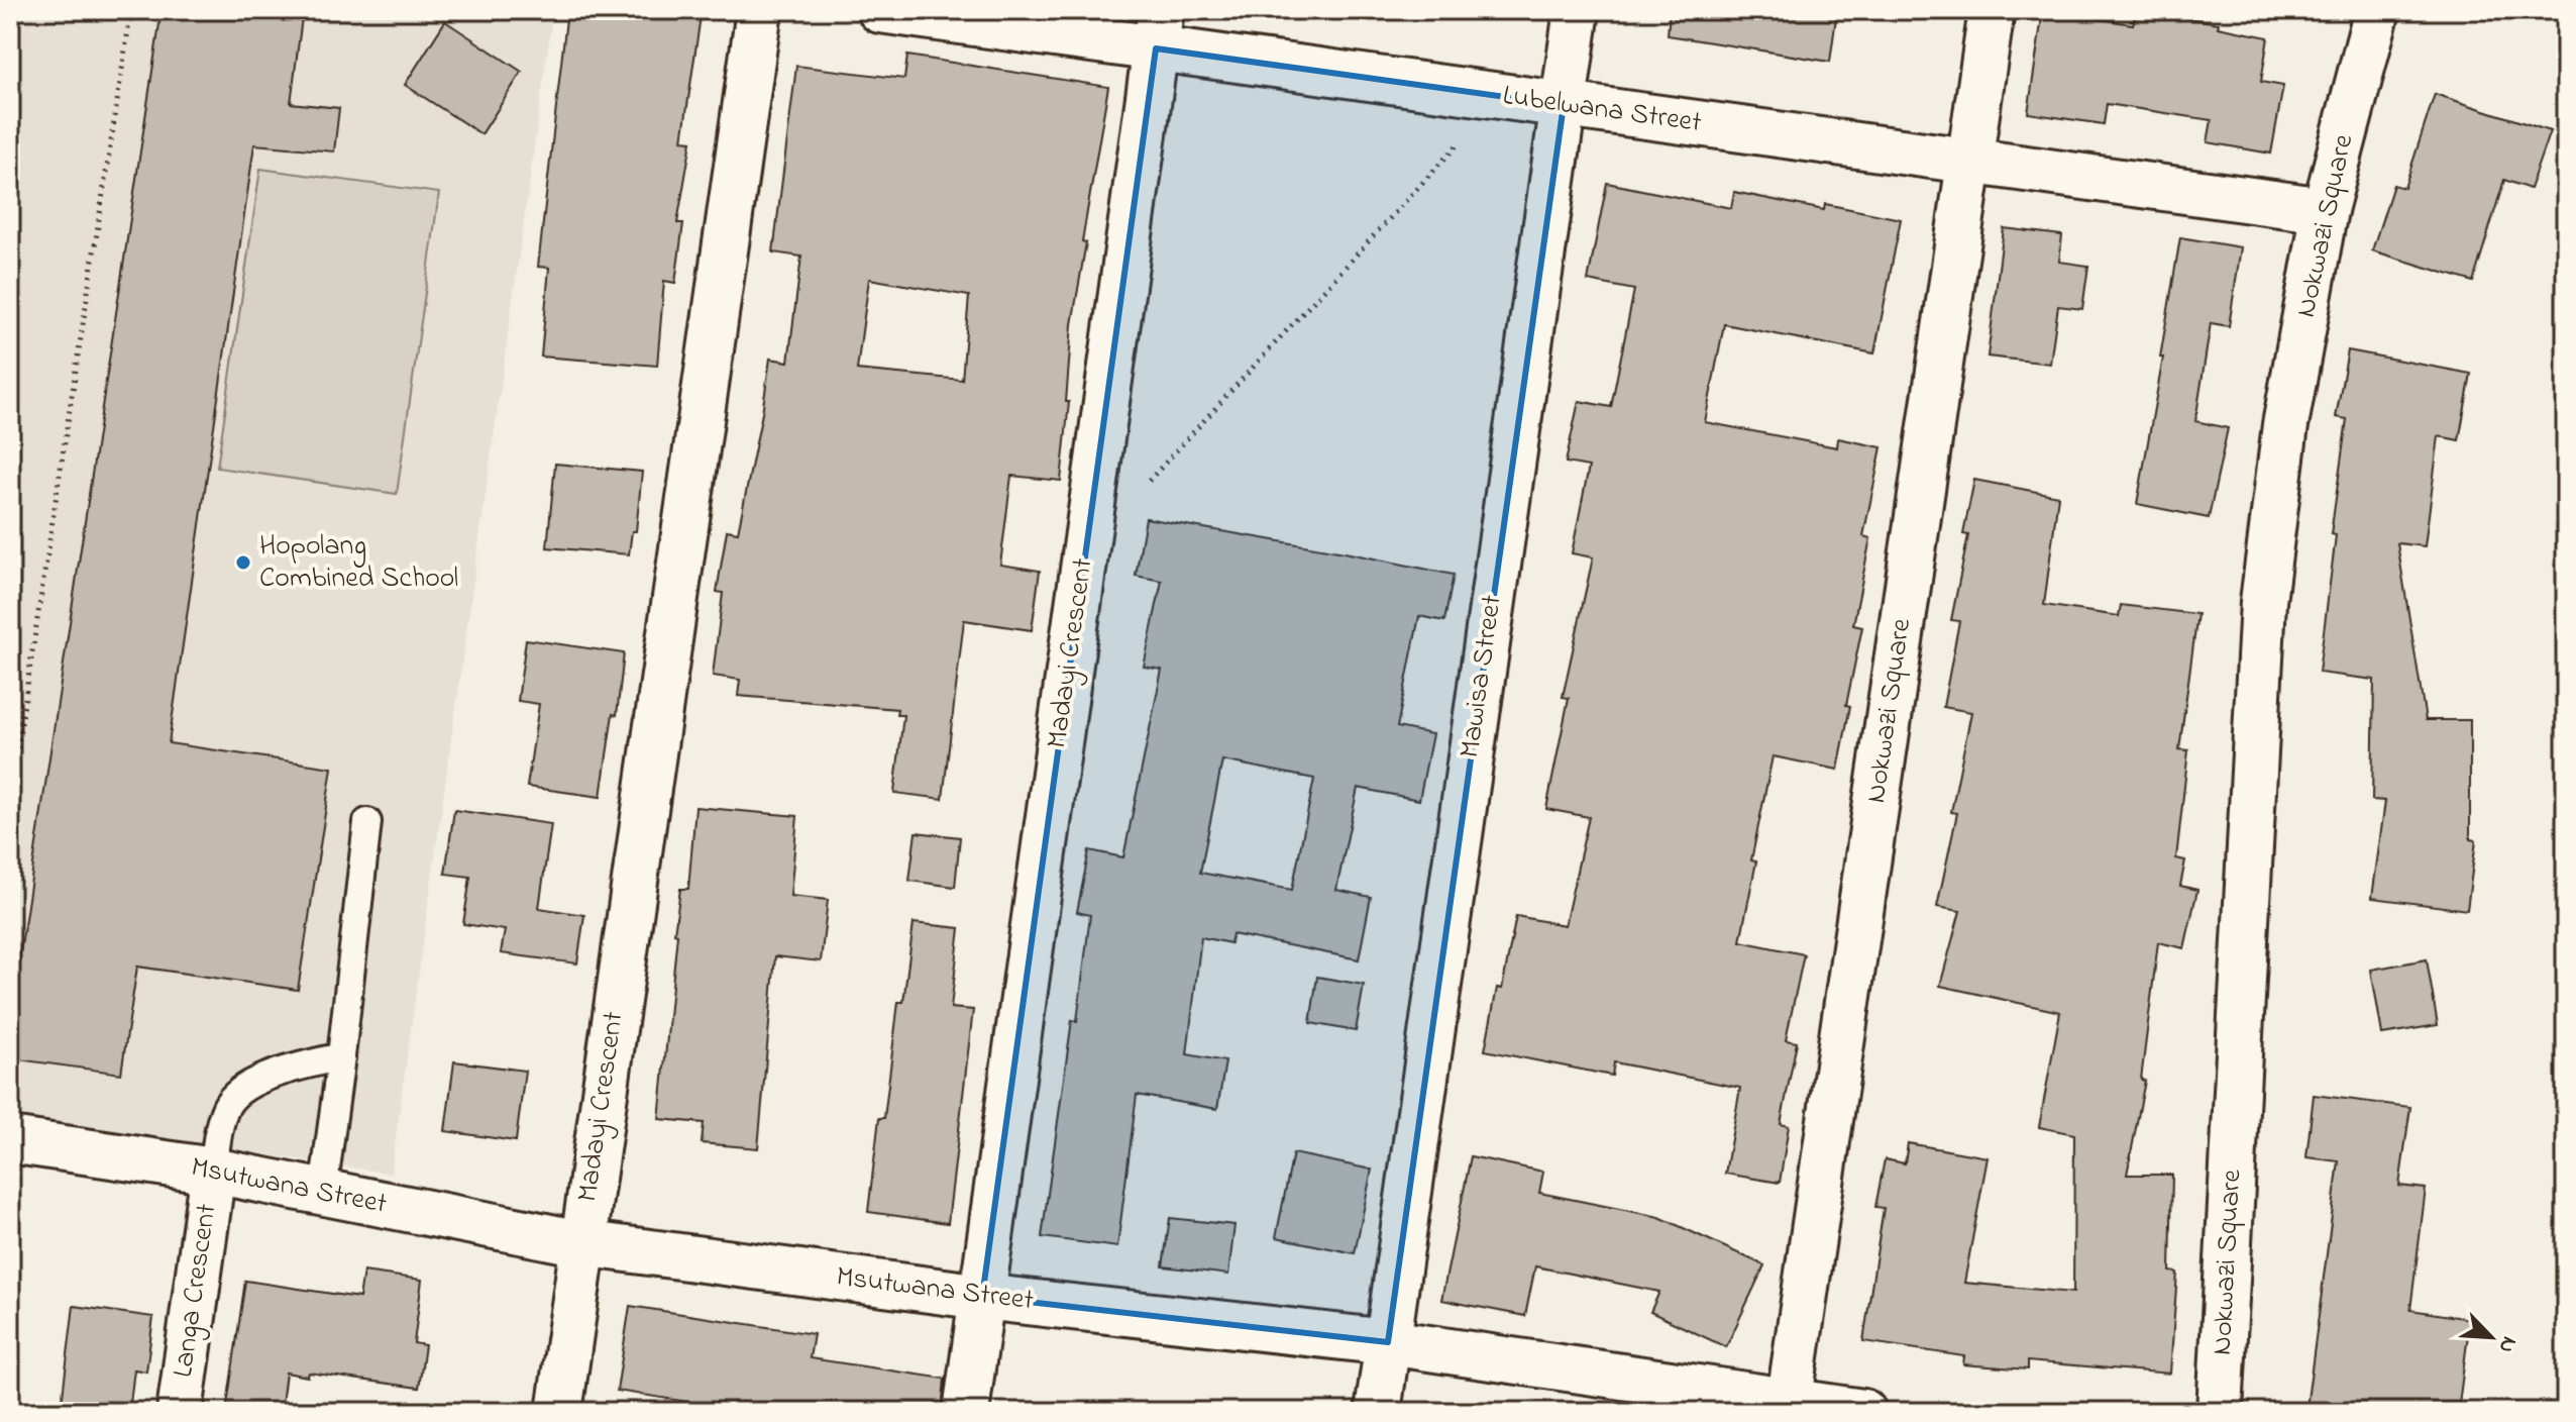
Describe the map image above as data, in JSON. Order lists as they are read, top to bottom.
{
  "streets": {
    "street": [
      "Lubelwana Street",
      "Nokwazi Square",
      "Madayi Crescent",
      "Mawisa Street",
      "Msutwana Street",
      "Langa Crescent"
    ]
  },
  "crossings": [
    ["Lubelwana Street", "Nokwazi Square"],
    ["Lubelwana Street", "Madayi Crescent"],
    ["Lubelwana Street", "Mawisa Street"],
    ["Nokwazi Square", "Msutwana Street"],
    ["Madayi Crescent", "Msutwana Street"],
    ["Mawisa Street", "Msutwana Street"],
    ["Msutwana Street", "Langa Crescent"]
  ],
  "places": ["Hopolang Combined School"],
  "north": "bottom right"
}
